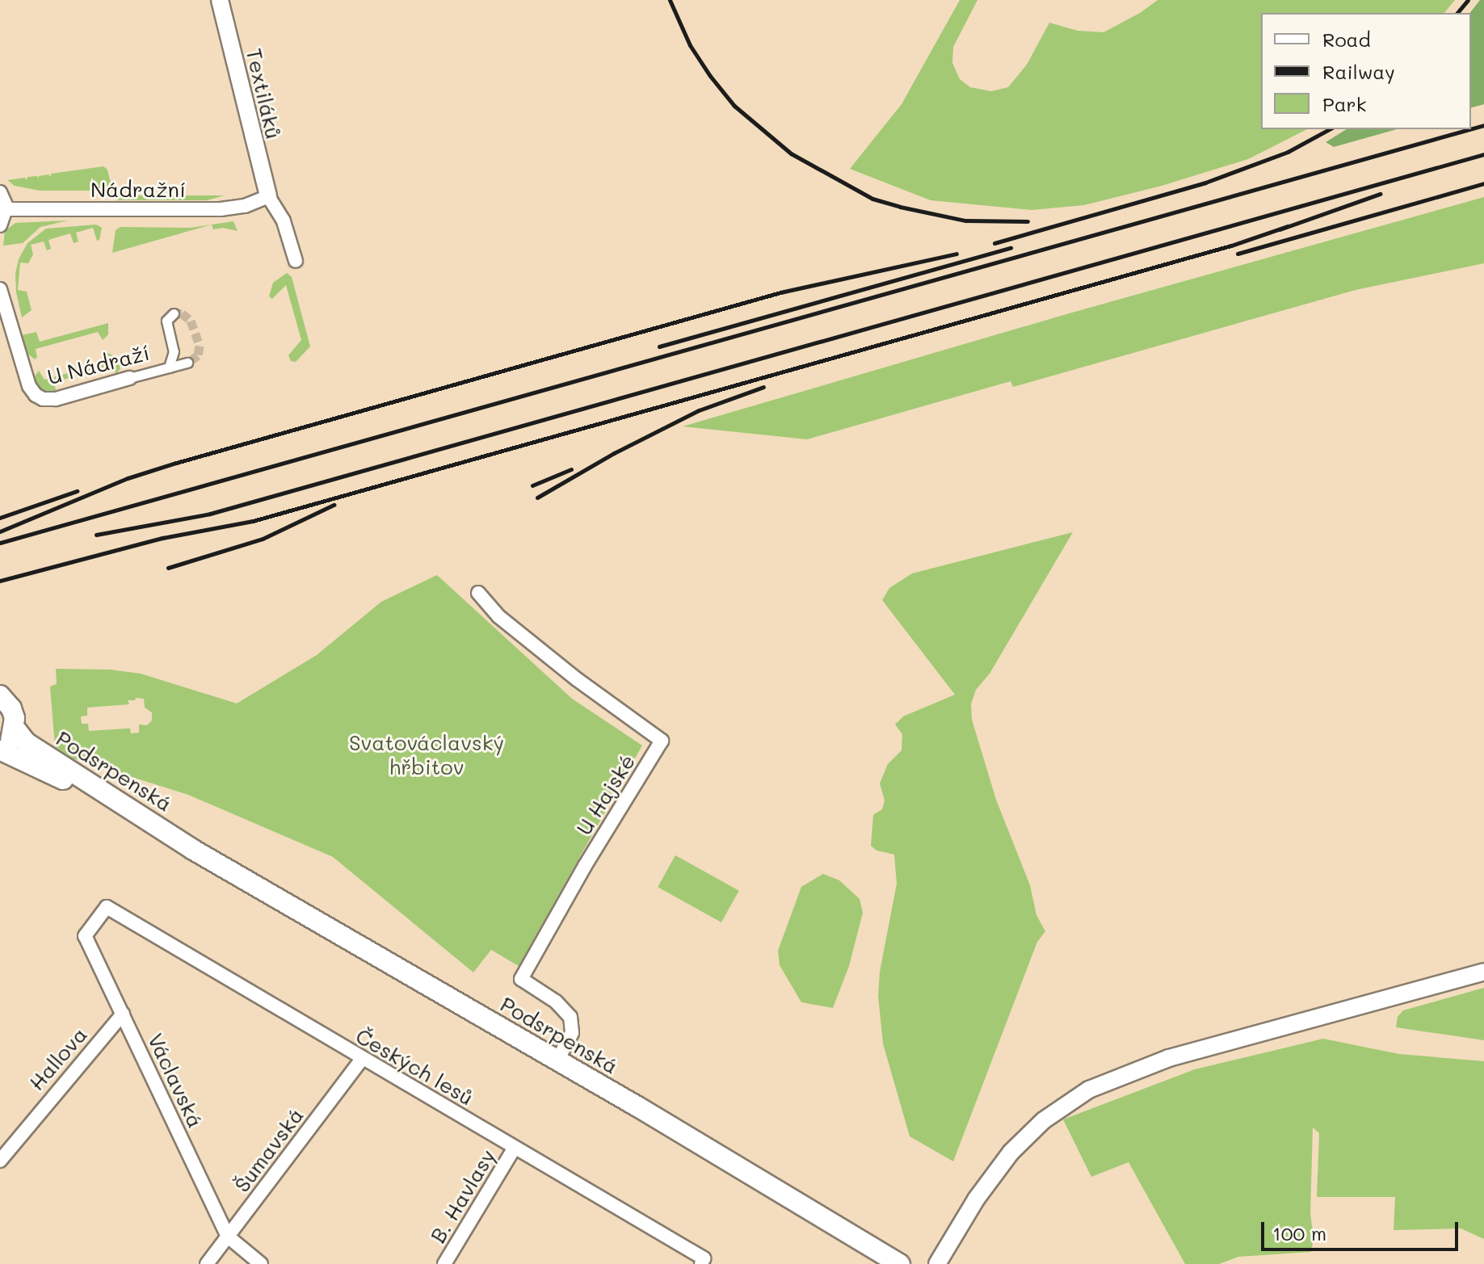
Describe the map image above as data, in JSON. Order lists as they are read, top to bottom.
{
  "streets": {
    "main road": ["Podsrpenská"],
    "street": [
      "Textiláků",
      "Nádražní",
      "U Nádraží",
      "U Hajské",
      "Hallova",
      "Českých lesů",
      "Václavská",
      "Šumavská",
      "B. Havlasy"
    ]
  },
  "crossings": [
    ["Textiláků", "Nádražní"],
    ["Podsrpenská", "U Hajské"],
    ["Hallova", "Václavská"],
    ["Českých lesů", "Václavská"],
    ["Českých lesů", "Šumavská"],
    ["Českých lesů", "B. Havlasy"],
    ["Václavská", "Šumavská"]
  ],
  "parks": ["Svatováclavský hřbitov"],
  "legend": ["Road", "Railway", "Park"],
  "scale_bar": "100 m"
}
